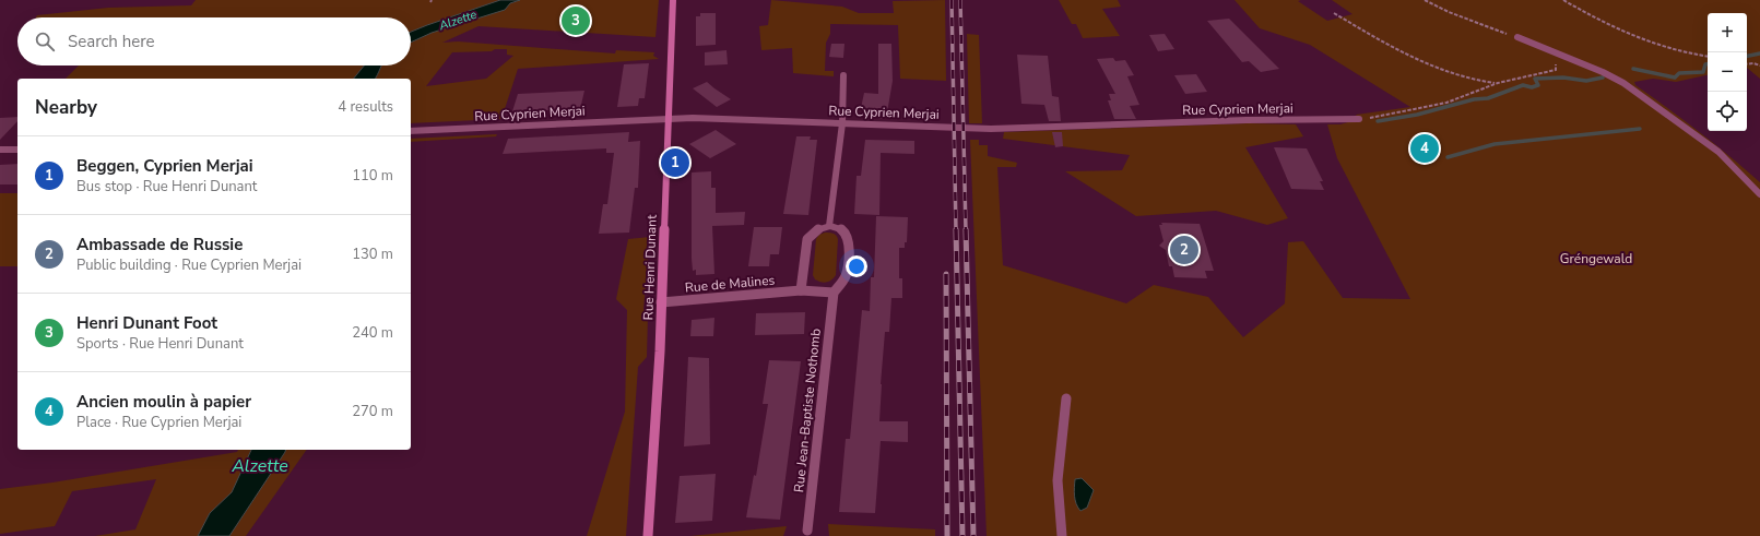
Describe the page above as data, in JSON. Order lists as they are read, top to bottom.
{
  "streets": {
    "main road": ["Rue Henri Dunant"],
    "street": ["Rue Cyprien Merjai", "Rue de Malines", "Rue Jean-Baptiste Nothomb"]
  },
  "crossings": [
    ["Rue Cyprien Merjai", "Rue Henri Dunant"],
    ["Rue Henri Dunant", "Rue de Malines"]
  ],
  "water": ["Alzette"],
  "parks": ["Gréngewald"],
  "page": {
    "pins": [
      "3",
      "4",
      "1",
      "2"
    ],
    "map_buttons": ["+", "−"],
    "search": "Search here",
    "heading": ["Nearby", "4 results"],
    "list": [
      {
        "mark": "1",
        "name": "Beggen, Cyprien Merjai",
        "note": "Bus stop · Rue Henri Dunant",
        "value": "110 m"
      },
      {
        "mark": "2",
        "name": "Ambassade de Russie",
        "note": "Public building · Rue Cyprien Merjai",
        "value": "130 m"
      },
      {
        "mark": "3",
        "name": "Henri Dunant Foot",
        "note": "Sports · Rue Henri Dunant",
        "value": "240 m"
      },
      {
        "mark": "4",
        "name": "Ancien moulin à papier",
        "note": "Place · Rue Cyprien Merjai",
        "value": "270 m"
      }
    ]
  }
}
